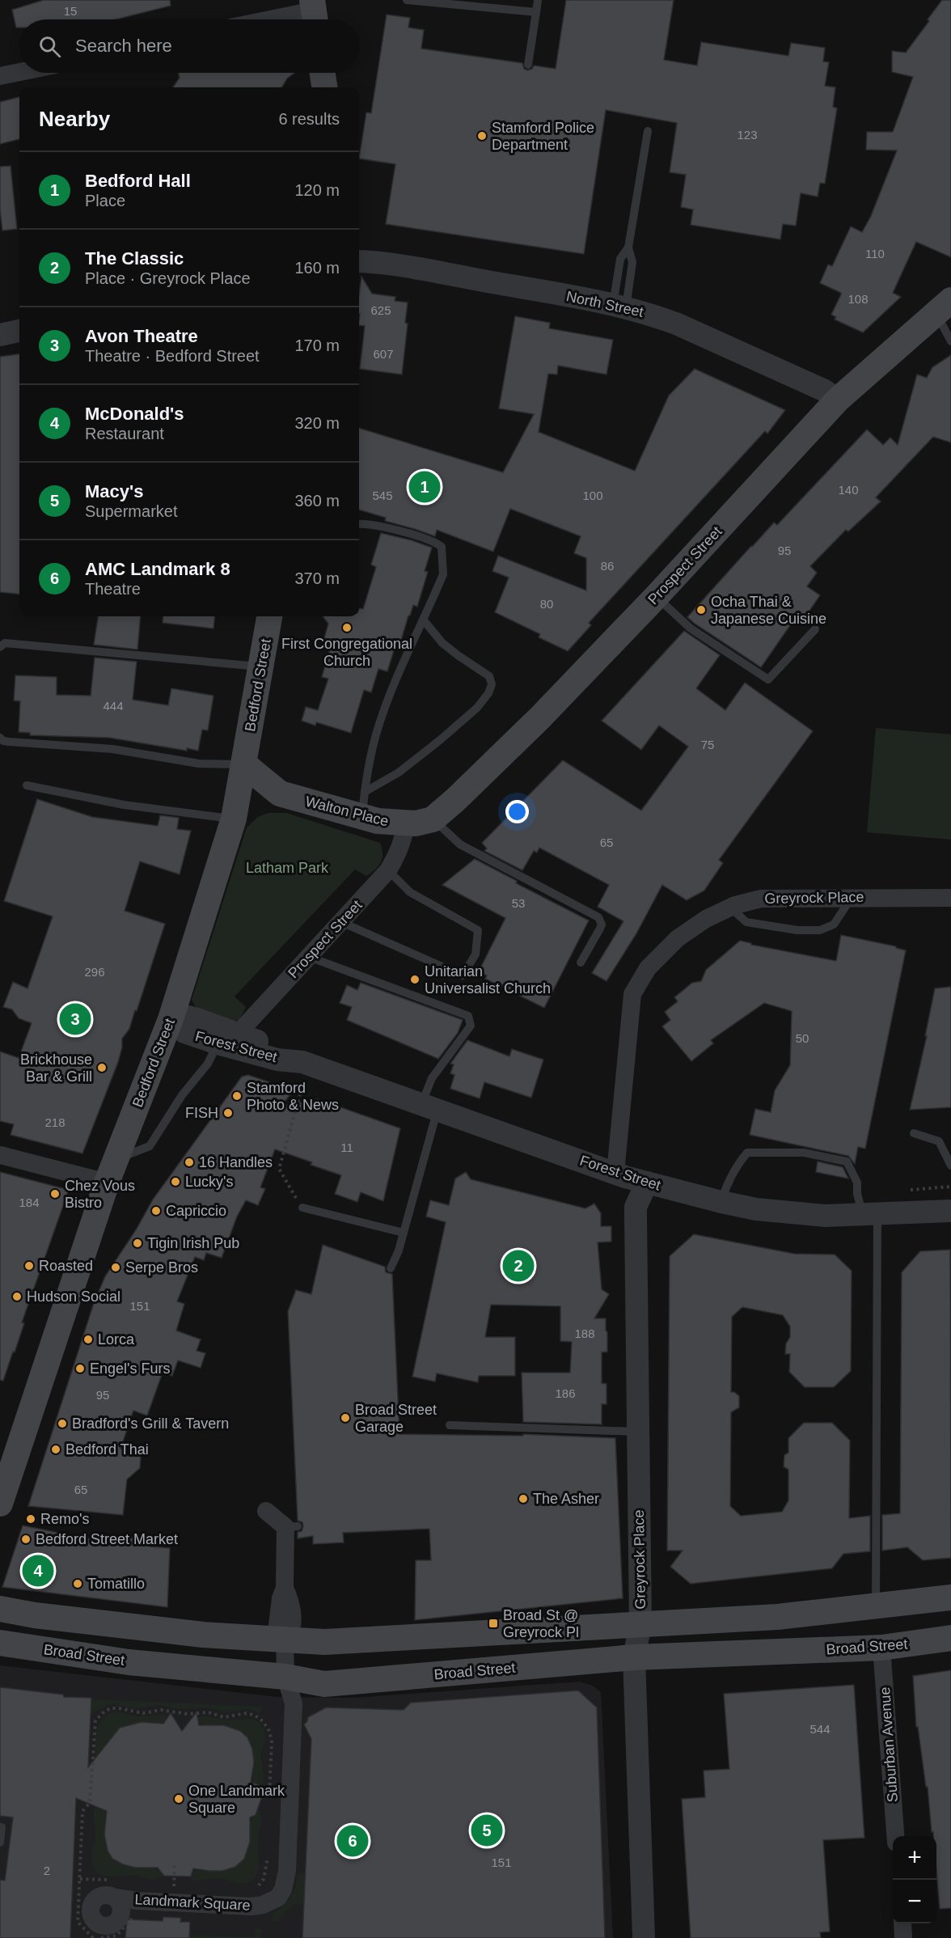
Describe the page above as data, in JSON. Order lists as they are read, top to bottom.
{
  "streets": {
    "main road": [
      "Prospect Street",
      "Bedford Street",
      "Walton Place",
      "Broad Street"
    ],
    "street": [
      "North Street",
      "Greyrock Place",
      "Forest Street",
      "Suburban Avenue",
      "Landmark Square"
    ]
  },
  "crossings": [
    ["North Street", "Prospect Street"],
    ["Prospect Street", "Walton Place"],
    ["Prospect Street", "Forest Street"],
    ["Bedford Street", "Walton Place"],
    ["Bedford Street", "Forest Street"],
    ["Greyrock Place", "Forest Street"],
    ["Greyrock Place", "Broad Street"],
    ["Broad Street", "Suburban Avenue"],
    ["Broad Street", "Landmark Square"]
  ],
  "parks": ["Latham Park"],
  "places": {
    "other": [
      "Stamford Police Department",
      "Ocha Thai & Japanese Cuisine",
      "First Congregational Church",
      "Unitarian Universalist Church",
      "Brickhouse Bar & Grill",
      "Stamford Photo & News",
      "FISH",
      "16 Handles",
      "Lucky's",
      "Chez Vous Bistro",
      "Capriccio",
      "Tigin Irish Pub",
      "Roasted",
      "Serpe Bros",
      "Hudson Social",
      "Lorca",
      "Engel's Furs",
      "Broad Street Garage",
      "Bradford's Grill & Tavern",
      "Bedford Thai",
      "The Asher",
      "Remo's",
      "Bedford Street Market",
      "Tomatillo",
      "One Landmark Square"
    ],
    "transit": ["Broad St @ Greyrock Pl"]
  },
  "house_numbers": [
    "15",
    "123",
    "110",
    "108",
    "625",
    "607",
    "140",
    "545",
    "100",
    "95",
    "86",
    "80",
    "444",
    "75",
    "65",
    "53",
    "296",
    "50",
    "218",
    "11",
    "184",
    "151",
    "188",
    "186",
    "95",
    "65",
    "544",
    "151",
    "2"
  ],
  "page": {
    "search": "Search here",
    "heading": ["Nearby", "6 results"],
    "list": [
      {
        "mark": "1",
        "name": "Bedford Hall",
        "note": "Place",
        "value": "120 m"
      },
      {
        "mark": "2",
        "name": "The Classic",
        "note": "Place · Greyrock Place",
        "value": "160 m"
      },
      {
        "mark": "3",
        "name": "Avon Theatre",
        "note": "Theatre · Bedford Street",
        "value": "170 m"
      },
      {
        "mark": "4",
        "name": "McDonald's",
        "note": "Restaurant",
        "value": "320 m"
      },
      {
        "mark": "5",
        "name": "Macy's",
        "note": "Supermarket",
        "value": "360 m"
      },
      {
        "mark": "6",
        "name": "AMC Landmark 8",
        "note": "Theatre",
        "value": "370 m"
      }
    ],
    "pins": [
      "1",
      "3",
      "2",
      "4",
      "5",
      "6"
    ],
    "map_buttons": ["+", "−"]
  }
}
